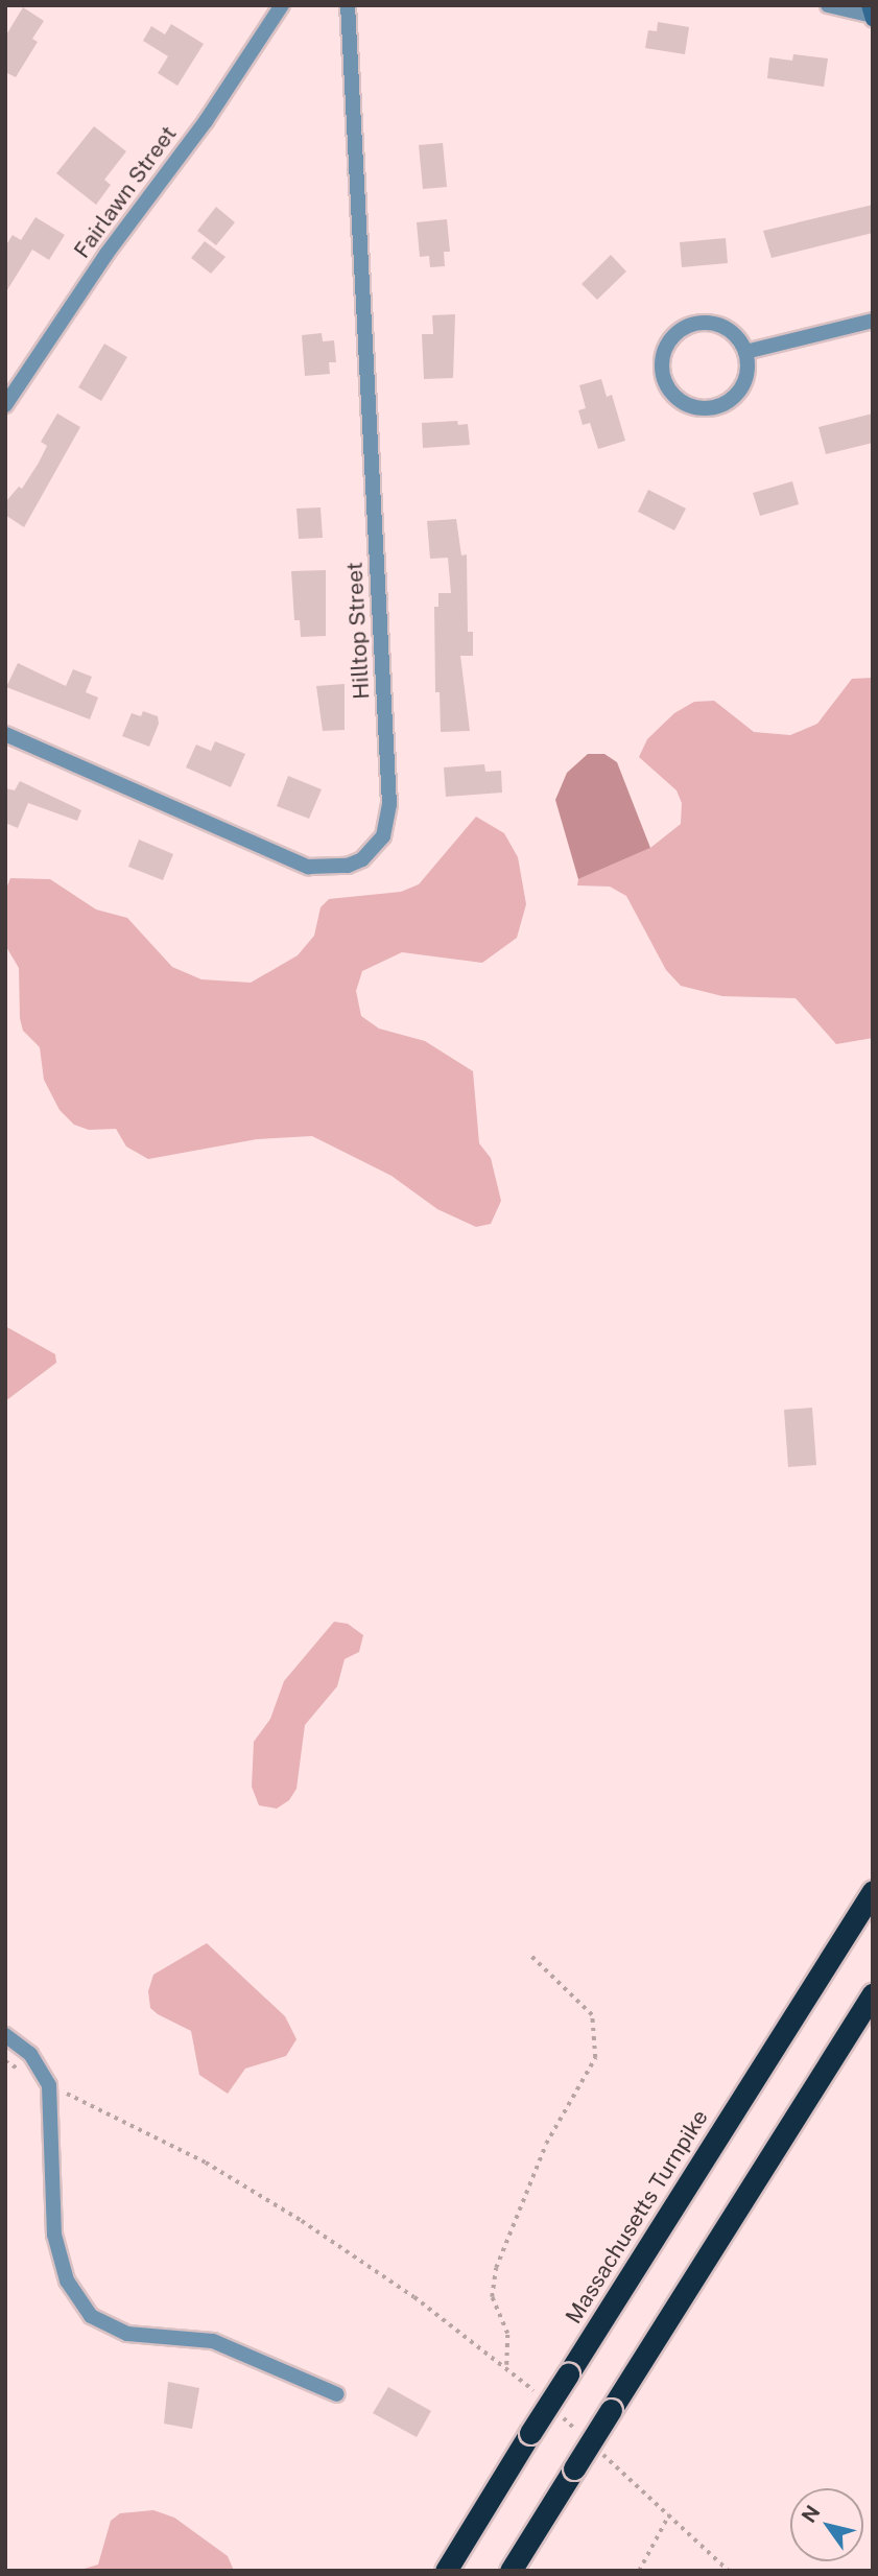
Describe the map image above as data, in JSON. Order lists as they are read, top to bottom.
{
  "streets": {
    "highway": ["Massachusetts Turnpike"],
    "street": ["Fairlawn Street", "Hilltop Street"]
  },
  "north": "top left"
}
